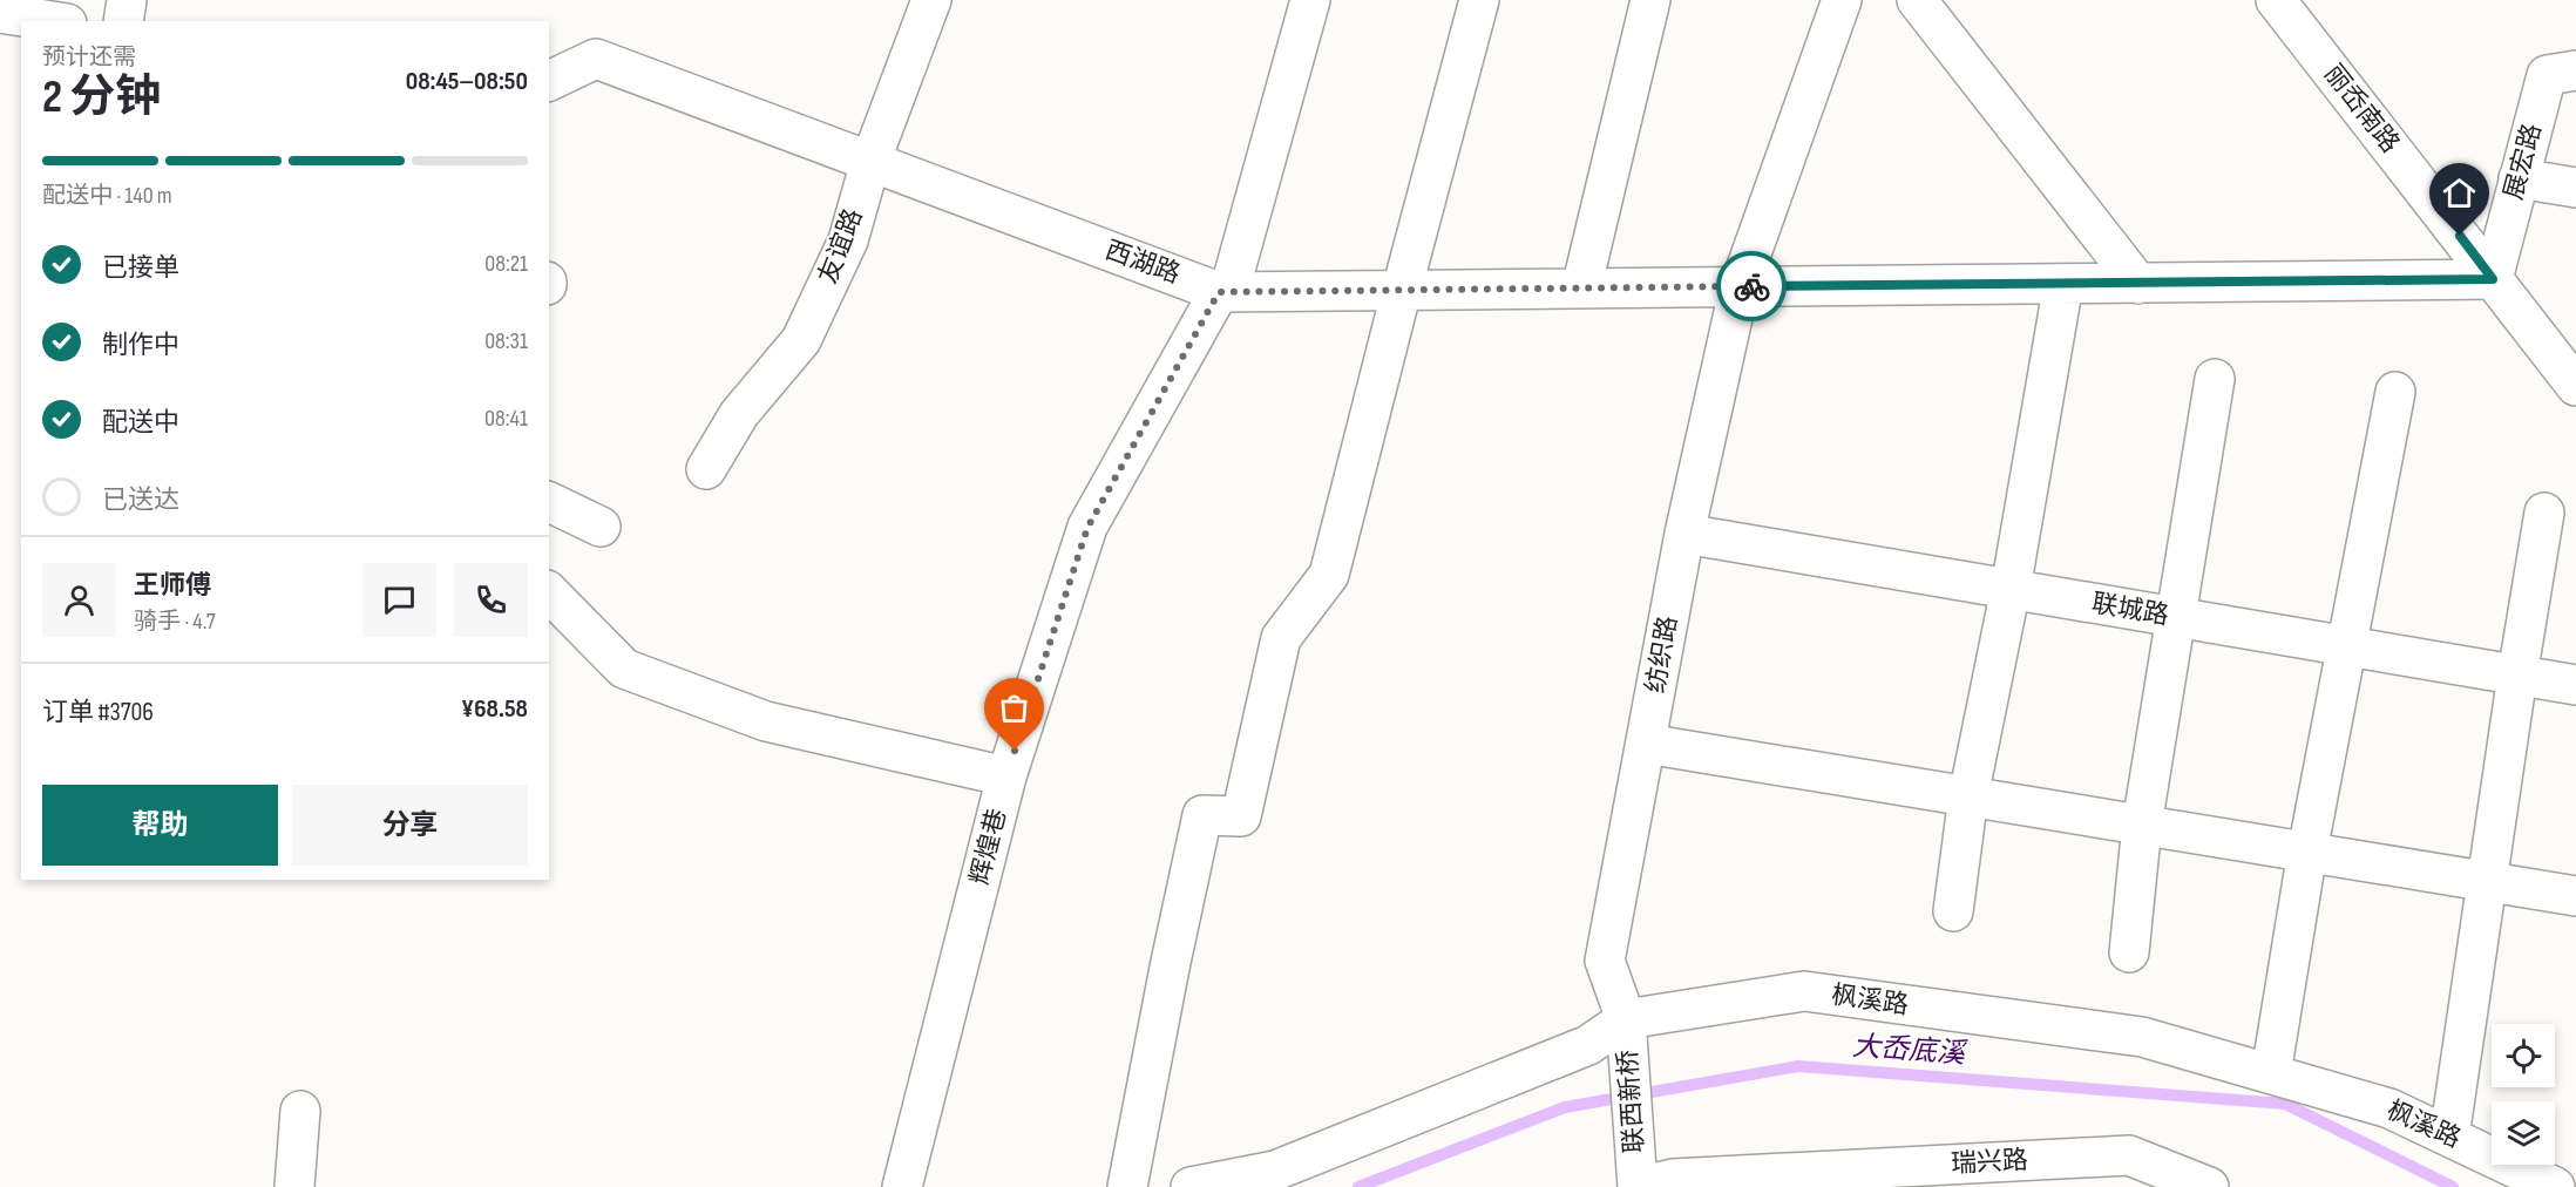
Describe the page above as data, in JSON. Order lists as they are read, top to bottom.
{
  "streets": {
    "street": [
      "丽岙南路",
      "展宏路",
      "友谊路",
      "西湖路",
      "联城路",
      "纺织路",
      "辉煌巷",
      "枫溪路",
      "联西新桥",
      "瑞兴路"
    ]
  },
  "crossings": [
    ["丽岙南路", "展宏路"],
    ["丽岙南路", "西湖路"],
    ["展宏路", "西湖路"],
    ["友谊路", "西湖路"],
    ["西湖路", "纺织路"],
    ["西湖路", "辉煌巷"],
    ["联城路", "纺织路"],
    ["纺织路", "枫溪路"],
    ["纺织路", "联西新桥"],
    ["枫溪路", "联西新桥"],
    ["联西新桥", "瑞兴路"]
  ],
  "water": ["大岙底溪"],
  "page": {
    "heading": ["2 分钟", "预计还需", "08:45–08:50"],
    "panel": [
      "王师傅",
      "骑手 · 4.7",
      "订单 #3706",
      "¥68.58"
    ],
    "bar": "配送中 · 140 m",
    "list": [
      ["已接单", "08:21"],
      ["制作中", "08:31"],
      ["配送中", "08:41"],
      "已送达"
    ],
    "buttons": ["帮助", "分享"]
  }
}
